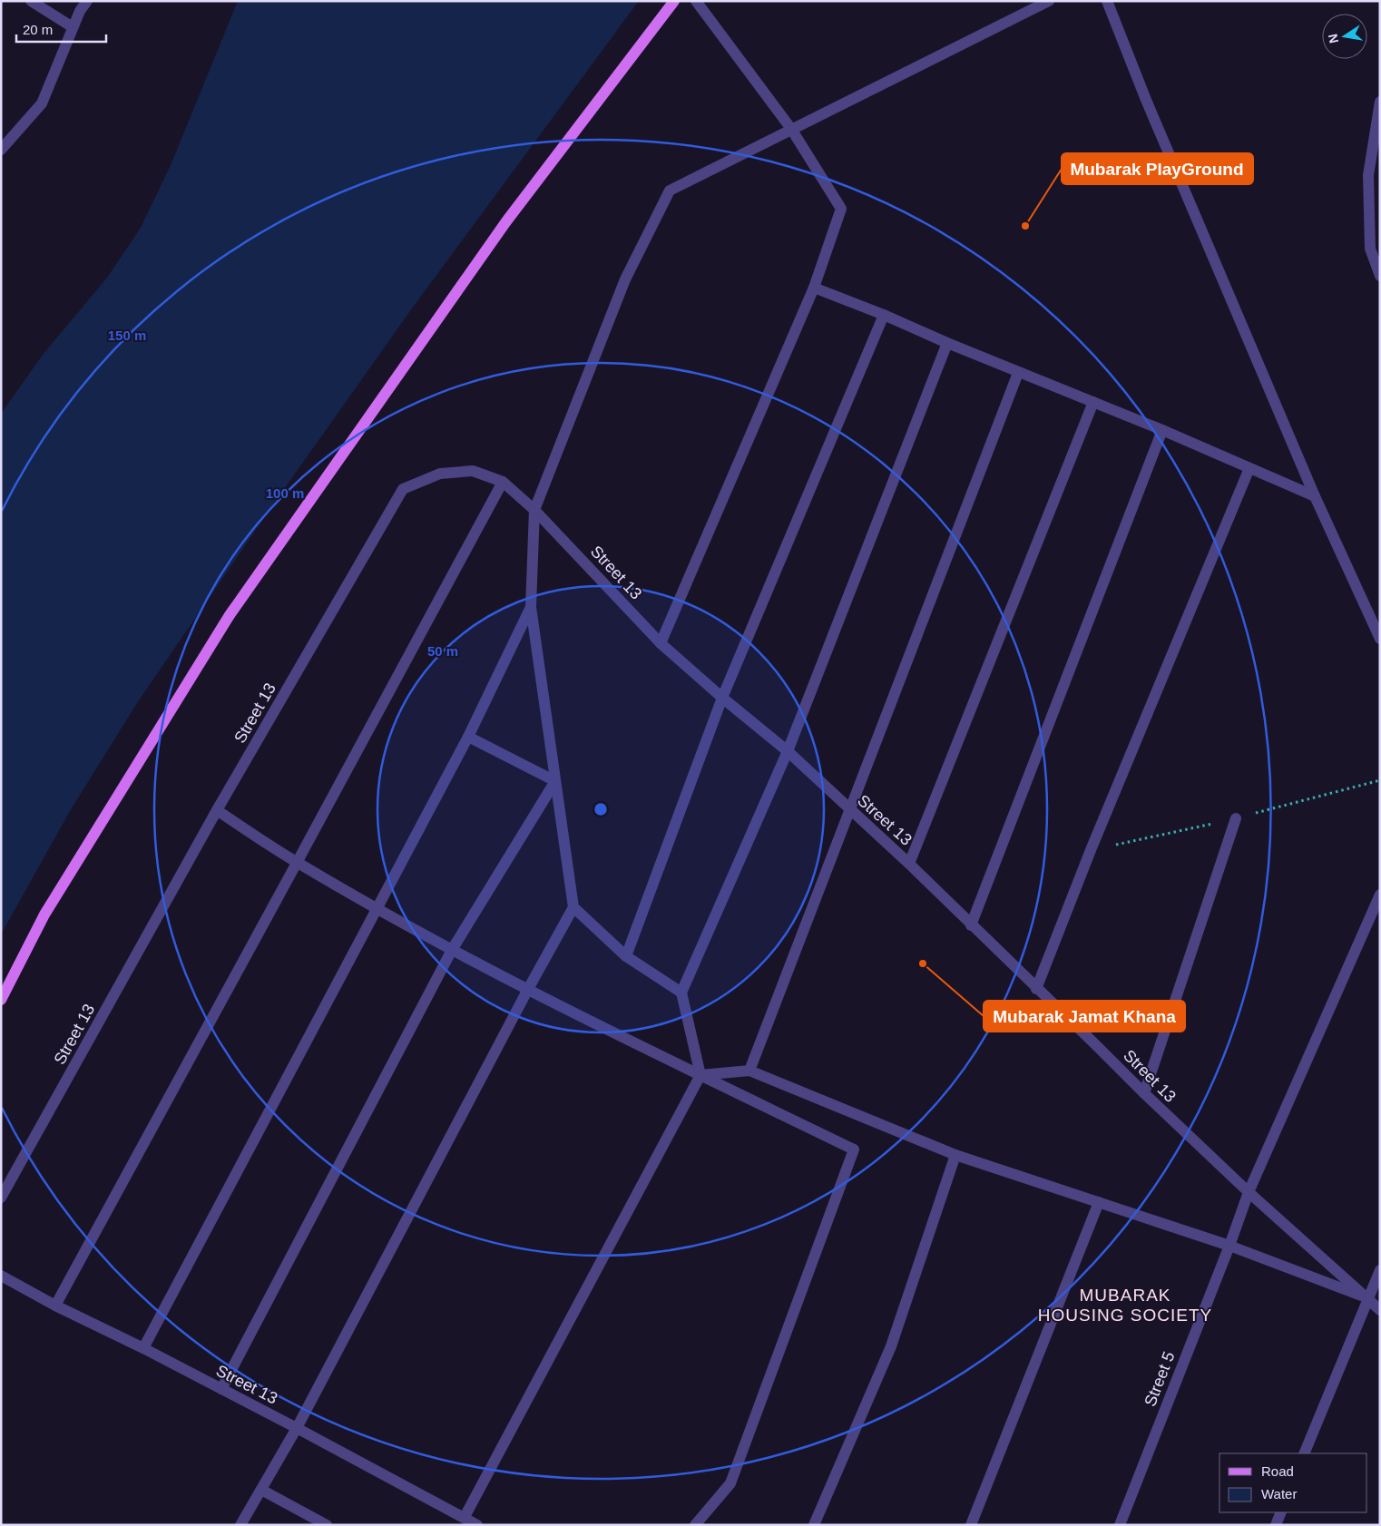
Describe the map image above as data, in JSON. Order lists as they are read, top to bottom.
{
  "streets": {
    "street": ["Street 13", "Street 5"]
  },
  "crossings": [
    ["Street 13", "Street 5"]
  ],
  "districts": ["MUBARAK HOUSING SOCIETY"],
  "places": ["Mubarak PlayGround", "Mubarak Jamat Khana"],
  "legend": ["Road", "Water"],
  "scale_bar": "20 m",
  "north": "left",
  "rings": ["150 m", "100 m", "50 m"]
}
